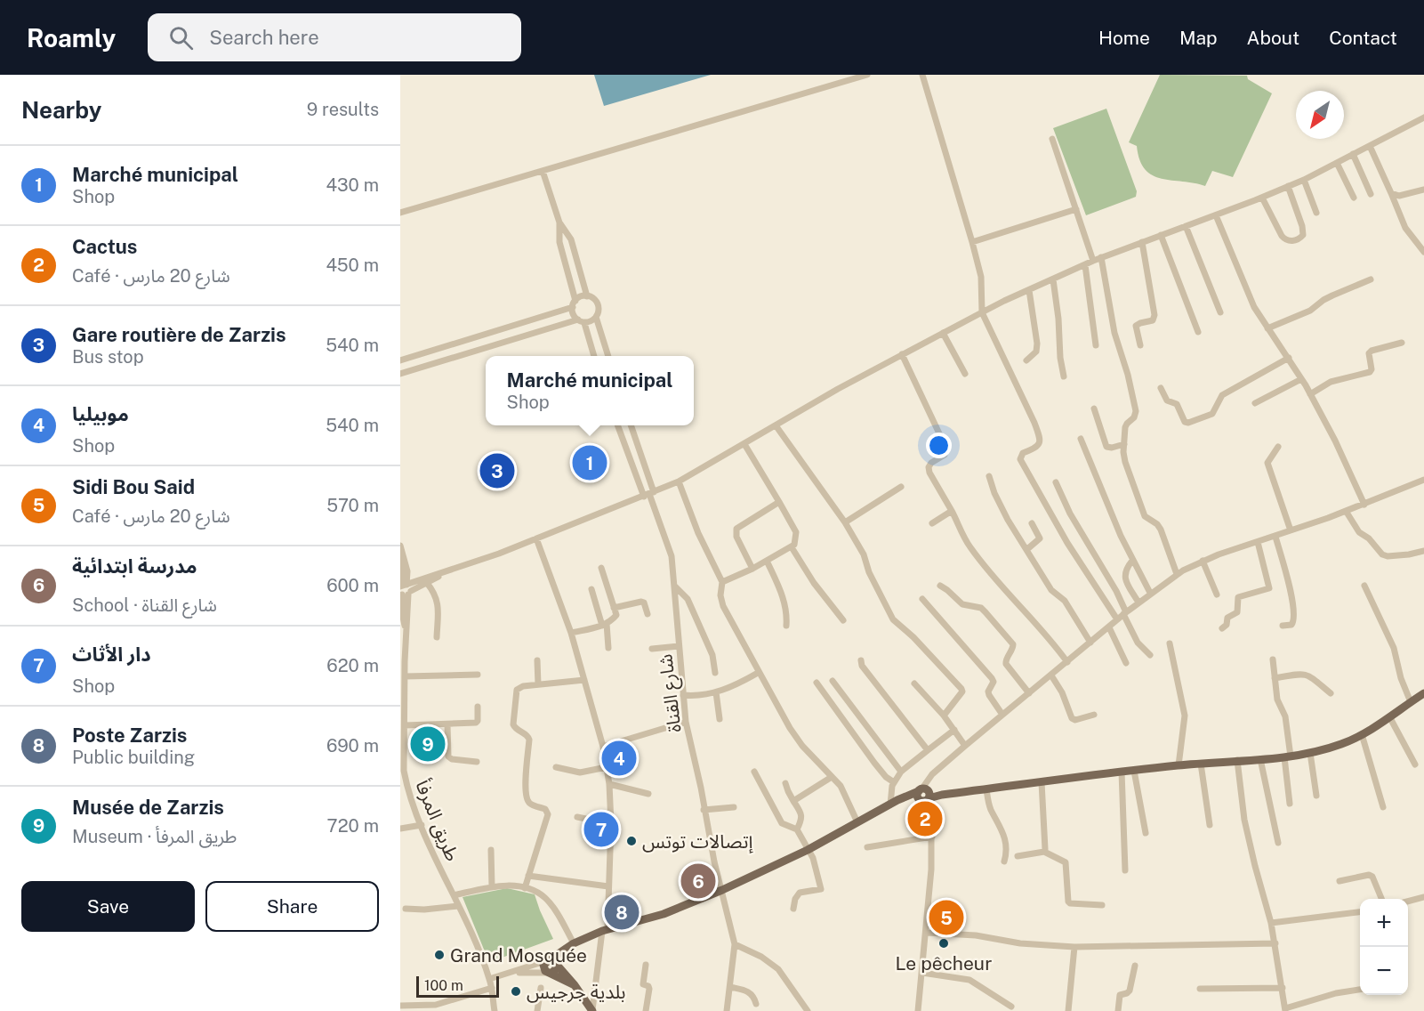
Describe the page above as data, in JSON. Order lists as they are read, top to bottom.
{
  "streets": {
    "street": ["شارع القناة", "طريق المرفأ"]
  },
  "places": [
    "إتصالات توتس",
    "Le pêcheur",
    "Grand Mosquée",
    "بلدية جرجيس"
  ],
  "scale_bar": "100 m",
  "north": "bottom left",
  "page": {
    "header": "Roamly",
    "search": "Search here",
    "nav": [
      "Home",
      "Map",
      "About",
      "Contact"
    ],
    "heading": ["Nearby", "9 results"],
    "list": [
      {
        "mark": "1",
        "name": "Marché municipal",
        "note": "Shop",
        "value": "430 m"
      },
      {
        "mark": "2",
        "name": "Cactus",
        "note": "Café · شارع 20 مارس",
        "value": "450 m"
      },
      {
        "mark": "3",
        "name": "Gare routière de Zarzis",
        "note": "Bus stop",
        "value": "540 m"
      },
      {
        "mark": "4",
        "name": "موبيليا",
        "note": "Shop",
        "value": "540 m"
      },
      {
        "mark": "5",
        "name": "Sidi Bou Said",
        "note": "Café · شارع 20 مارس",
        "value": "570 m"
      },
      {
        "mark": "6",
        "name": "مدرسة ابتدائية",
        "note": "School · شارع القناة",
        "value": "600 m"
      },
      {
        "mark": "7",
        "name": "دار الأثاث",
        "note": "Shop",
        "value": "620 m"
      },
      {
        "mark": "8",
        "name": "Poste Zarzis",
        "note": "Public building",
        "value": "690 m"
      },
      {
        "mark": "9",
        "name": "Musée de Zarzis",
        "note": "Museum · طريق المرفأ",
        "value": "720 m"
      }
    ],
    "popup": ["Marché municipal", "Shop"],
    "pins": [
      "1",
      "3",
      "9",
      "4",
      "2",
      "7",
      "6",
      "8",
      "5"
    ],
    "buttons": ["Save", "Share"],
    "map_buttons": ["+", "−"],
    "scale": "100 m"
  }
}
